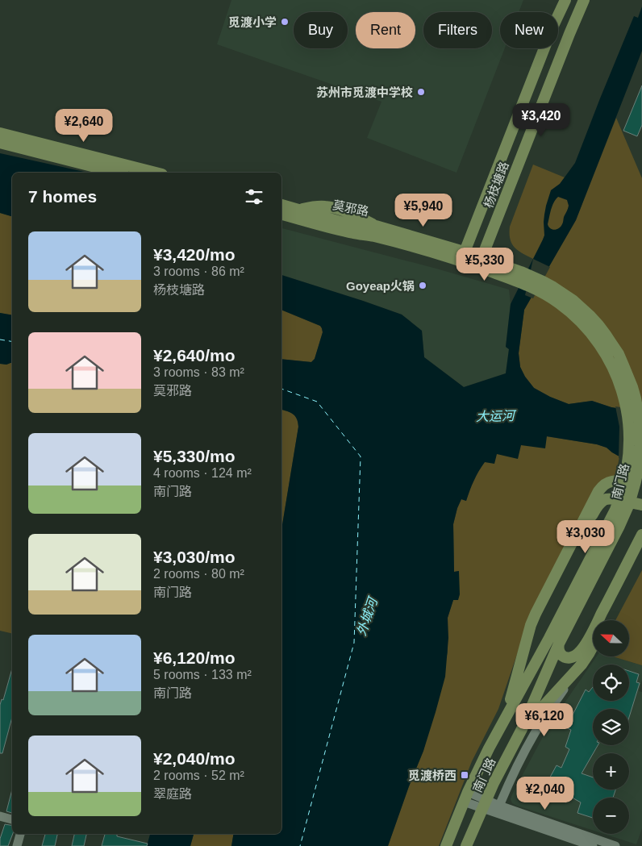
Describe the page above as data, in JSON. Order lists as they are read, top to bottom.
{
  "streets": {
    "main road": ["杨枝塘路", "莫邪路", "南门路"]
  },
  "crossings": [
    ["杨枝塘路", "莫邪路"],
    ["杨枝塘路", "南门路"],
    ["莫邪路", "南门路"]
  ],
  "water": ["大运河", "外城河"],
  "places": {
    "other": ["觅渡小学", "苏州市觅渡中学校", "Goyeap火锅"],
    "transit": ["觅渡桥西"]
  },
  "north": "left",
  "page": {
    "chip": [
      "Buy",
      "Rent",
      "Filters",
      "New"
    ],
    "price": [
      "¥3,420",
      "¥2,640",
      "¥5,940",
      "¥5,330",
      "¥3,030",
      "¥6,120",
      "¥2,040"
    ],
    "heading": "7 homes",
    "list": [
      {
        "name": "¥3,420/mo",
        "note": "3 rooms · 86 m² · 杨枝塘路"
      },
      {
        "name": "¥2,640/mo",
        "note": "3 rooms · 83 m² · 莫邪路"
      },
      {
        "name": "¥5,330/mo",
        "note": "4 rooms · 124 m² · 南门路"
      },
      {
        "name": "¥3,030/mo",
        "note": "2 rooms · 80 m² · 南门路"
      },
      {
        "name": "¥6,120/mo",
        "note": "5 rooms · 133 m² · 南门路"
      },
      {
        "name": "¥2,040/mo",
        "note": "2 rooms · 52 m² · 翠庭路"
      }
    ],
    "map_buttons": ["+", "−"]
  }
}
